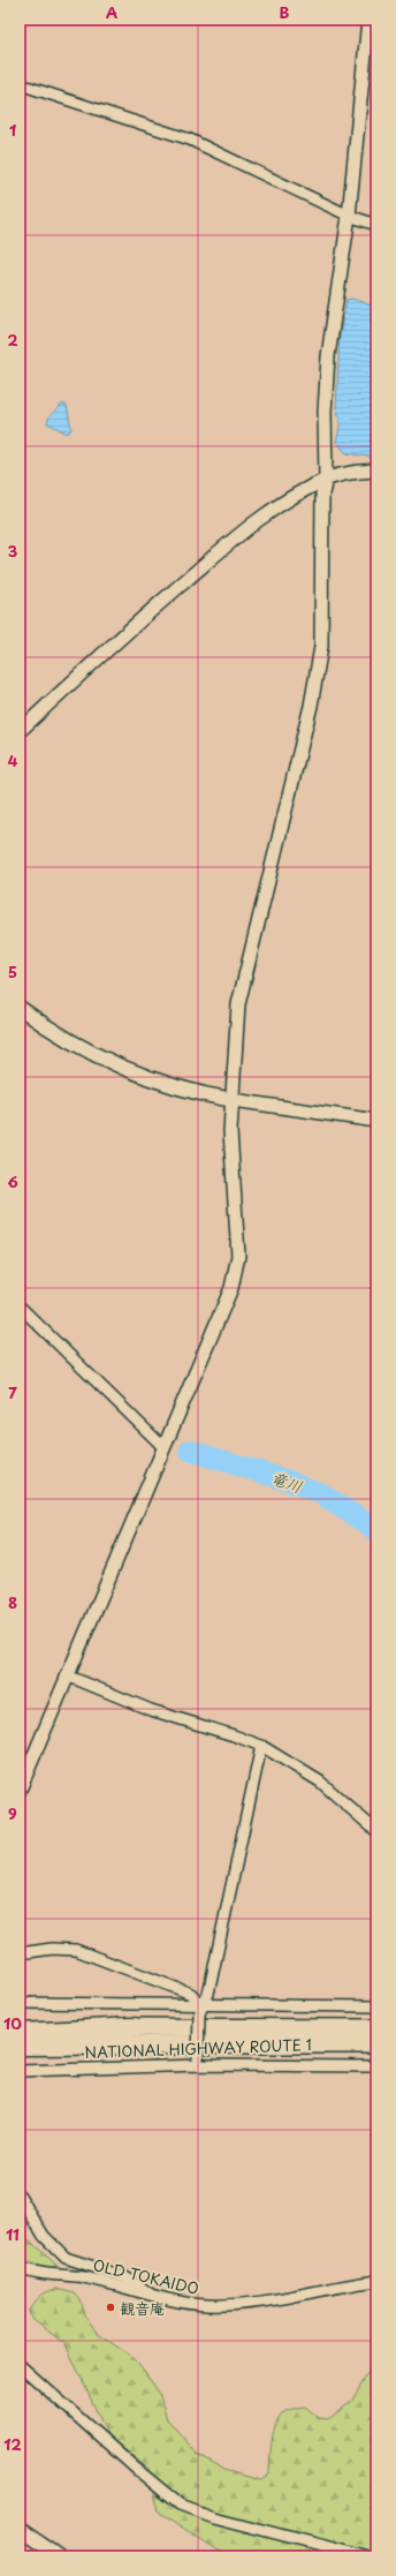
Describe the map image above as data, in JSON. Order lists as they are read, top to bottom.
{
  "streets": {
    "highway": ["NATIONAL HIGHWAY ROUTE 1"],
    "street": ["OLD TOKAIDO"]
  },
  "water": ["竜川"],
  "places": ["観音庵"],
  "grid": {
    "columns": ["A", "B"],
    "rows": [
      "1",
      "2",
      "3",
      "4",
      "5",
      "6",
      "7",
      "8",
      "9",
      "10",
      "11",
      "12"
    ]
  }
}
